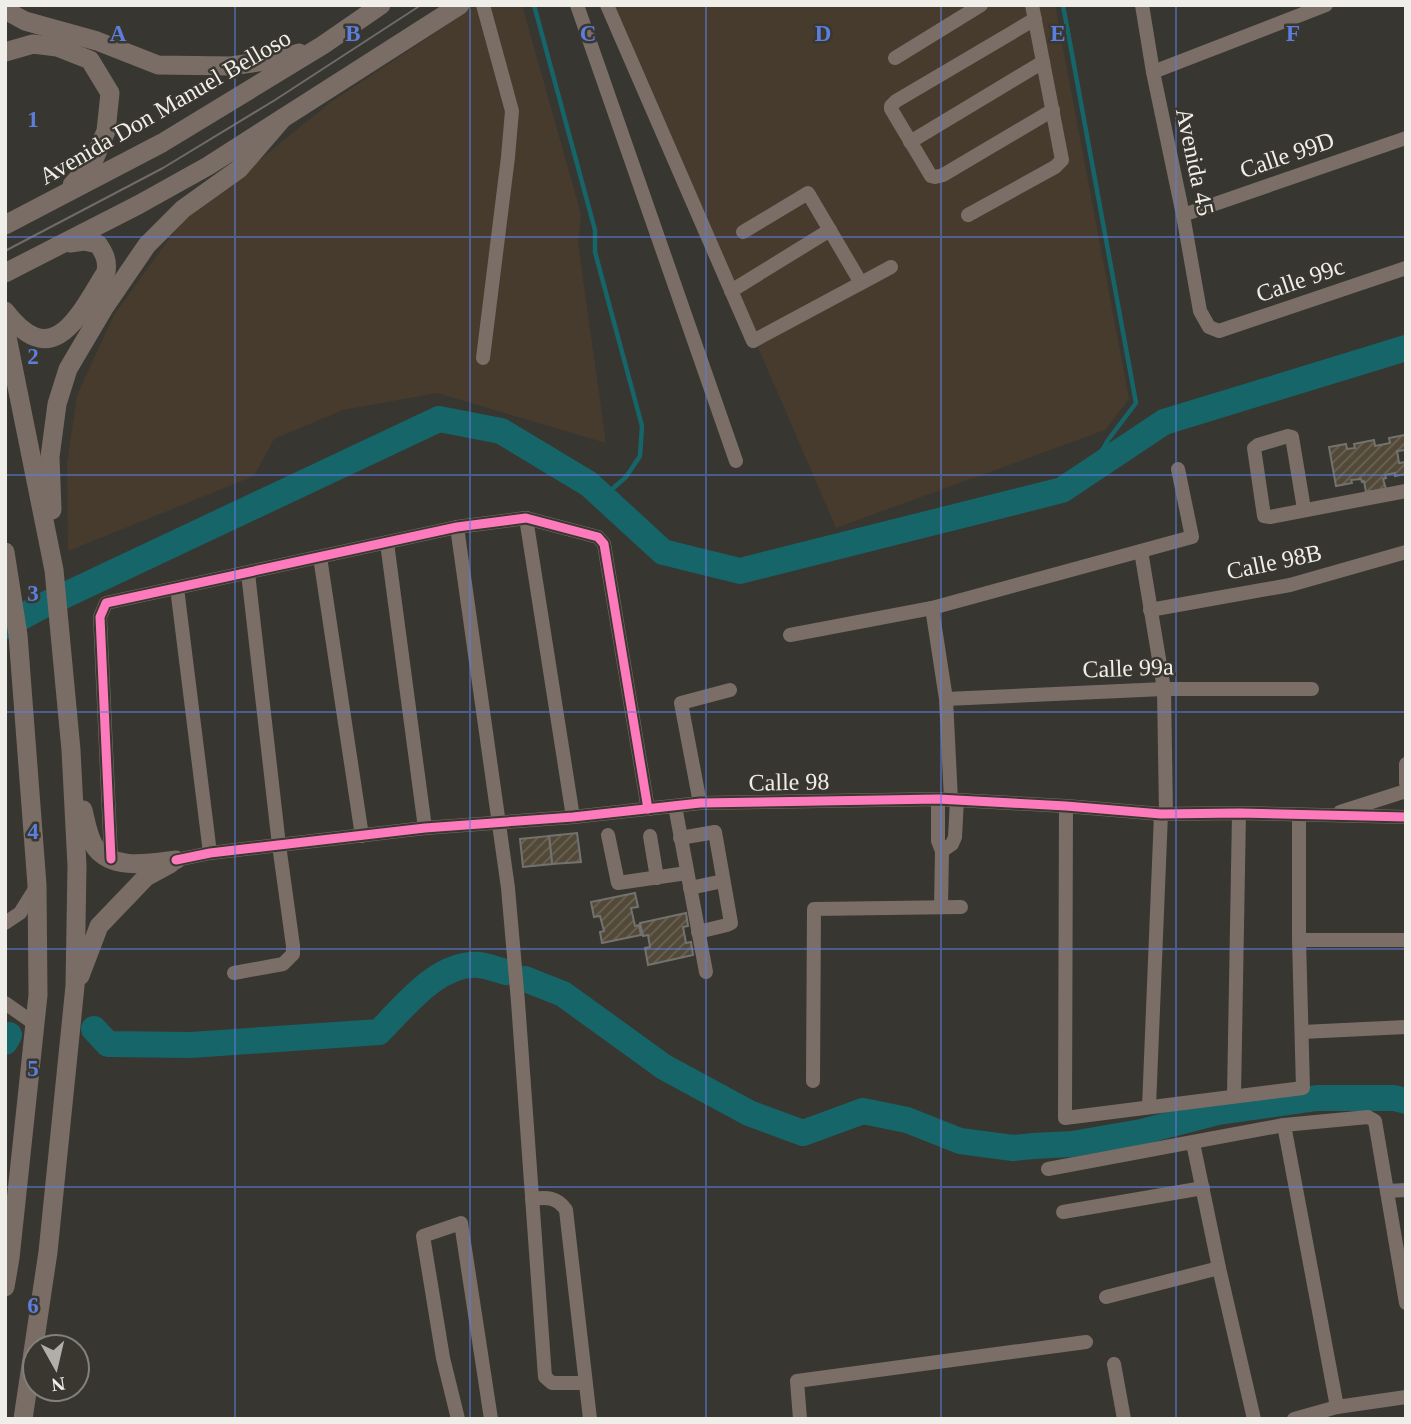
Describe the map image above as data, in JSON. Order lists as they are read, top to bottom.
{
  "streets": {
    "main road": ["Avenida Don Manuel Belloso"],
    "street": [
      "Calle 99D",
      "Avenida 45",
      "Calle 99c",
      "Calle 98B",
      "Calle 99a",
      "Calle 98"
    ]
  },
  "crossings": [
    ["Calle 99D", "Avenida 45"],
    ["Avenida 45", "Calle 99c"]
  ],
  "north": "bottom",
  "grid": {
    "columns": [
      "A",
      "B",
      "C",
      "D",
      "E",
      "F"
    ],
    "rows": [
      "1",
      "2",
      "3",
      "4",
      "5",
      "6"
    ]
  }
}
